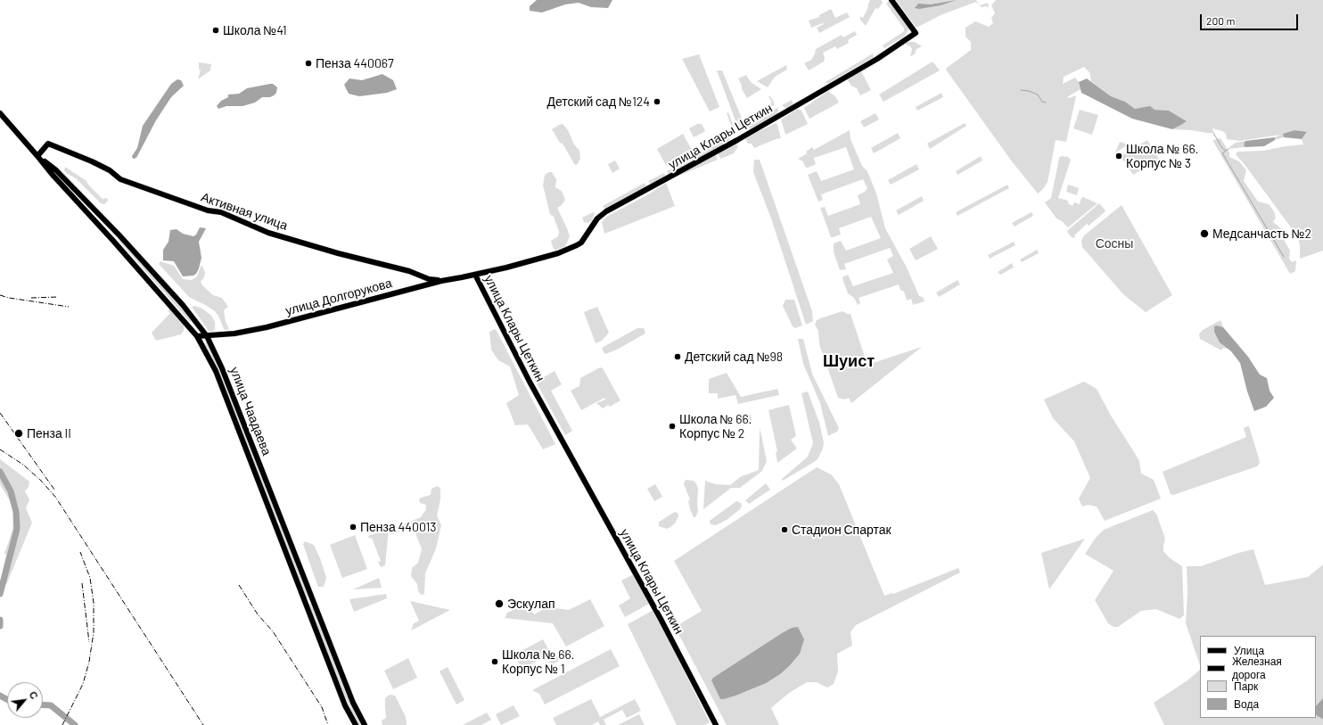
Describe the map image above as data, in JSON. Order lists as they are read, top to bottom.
{
  "streets": {
    "main road": [
      "улица Клары Цеткин",
      "Активная улица",
      "улица Долгорукова",
      "улица Чаадаева"
    ]
  },
  "crossings": [
    ["улица Клары Цеткин", "улица Долгорукова"],
    ["Активная улица", "улица Долгорукова"],
    ["Активная улица", "улица Чаадаева"],
    ["улица Долгорукова", "улица Чаадаева"]
  ],
  "districts": ["Шуист"],
  "parks": ["Сосны"],
  "places": [
    "Школа №41",
    "Пенза 440067",
    "Детский сад №124",
    "Школа № 66. Корпус № 3",
    "Медсанчасть №2",
    "Детский сад №98",
    "Школа № 66. Корпус № 2",
    "Пенза II",
    "Пенза 440013",
    "Стадион Спартак",
    "Эскулап",
    "Школа № 66. Корпус № 1"
  ],
  "legend": [
    "Улица",
    "Железная дорога",
    "Парк",
    "Вода"
  ],
  "scale_bar": "200 m",
  "north": "top right"
}
